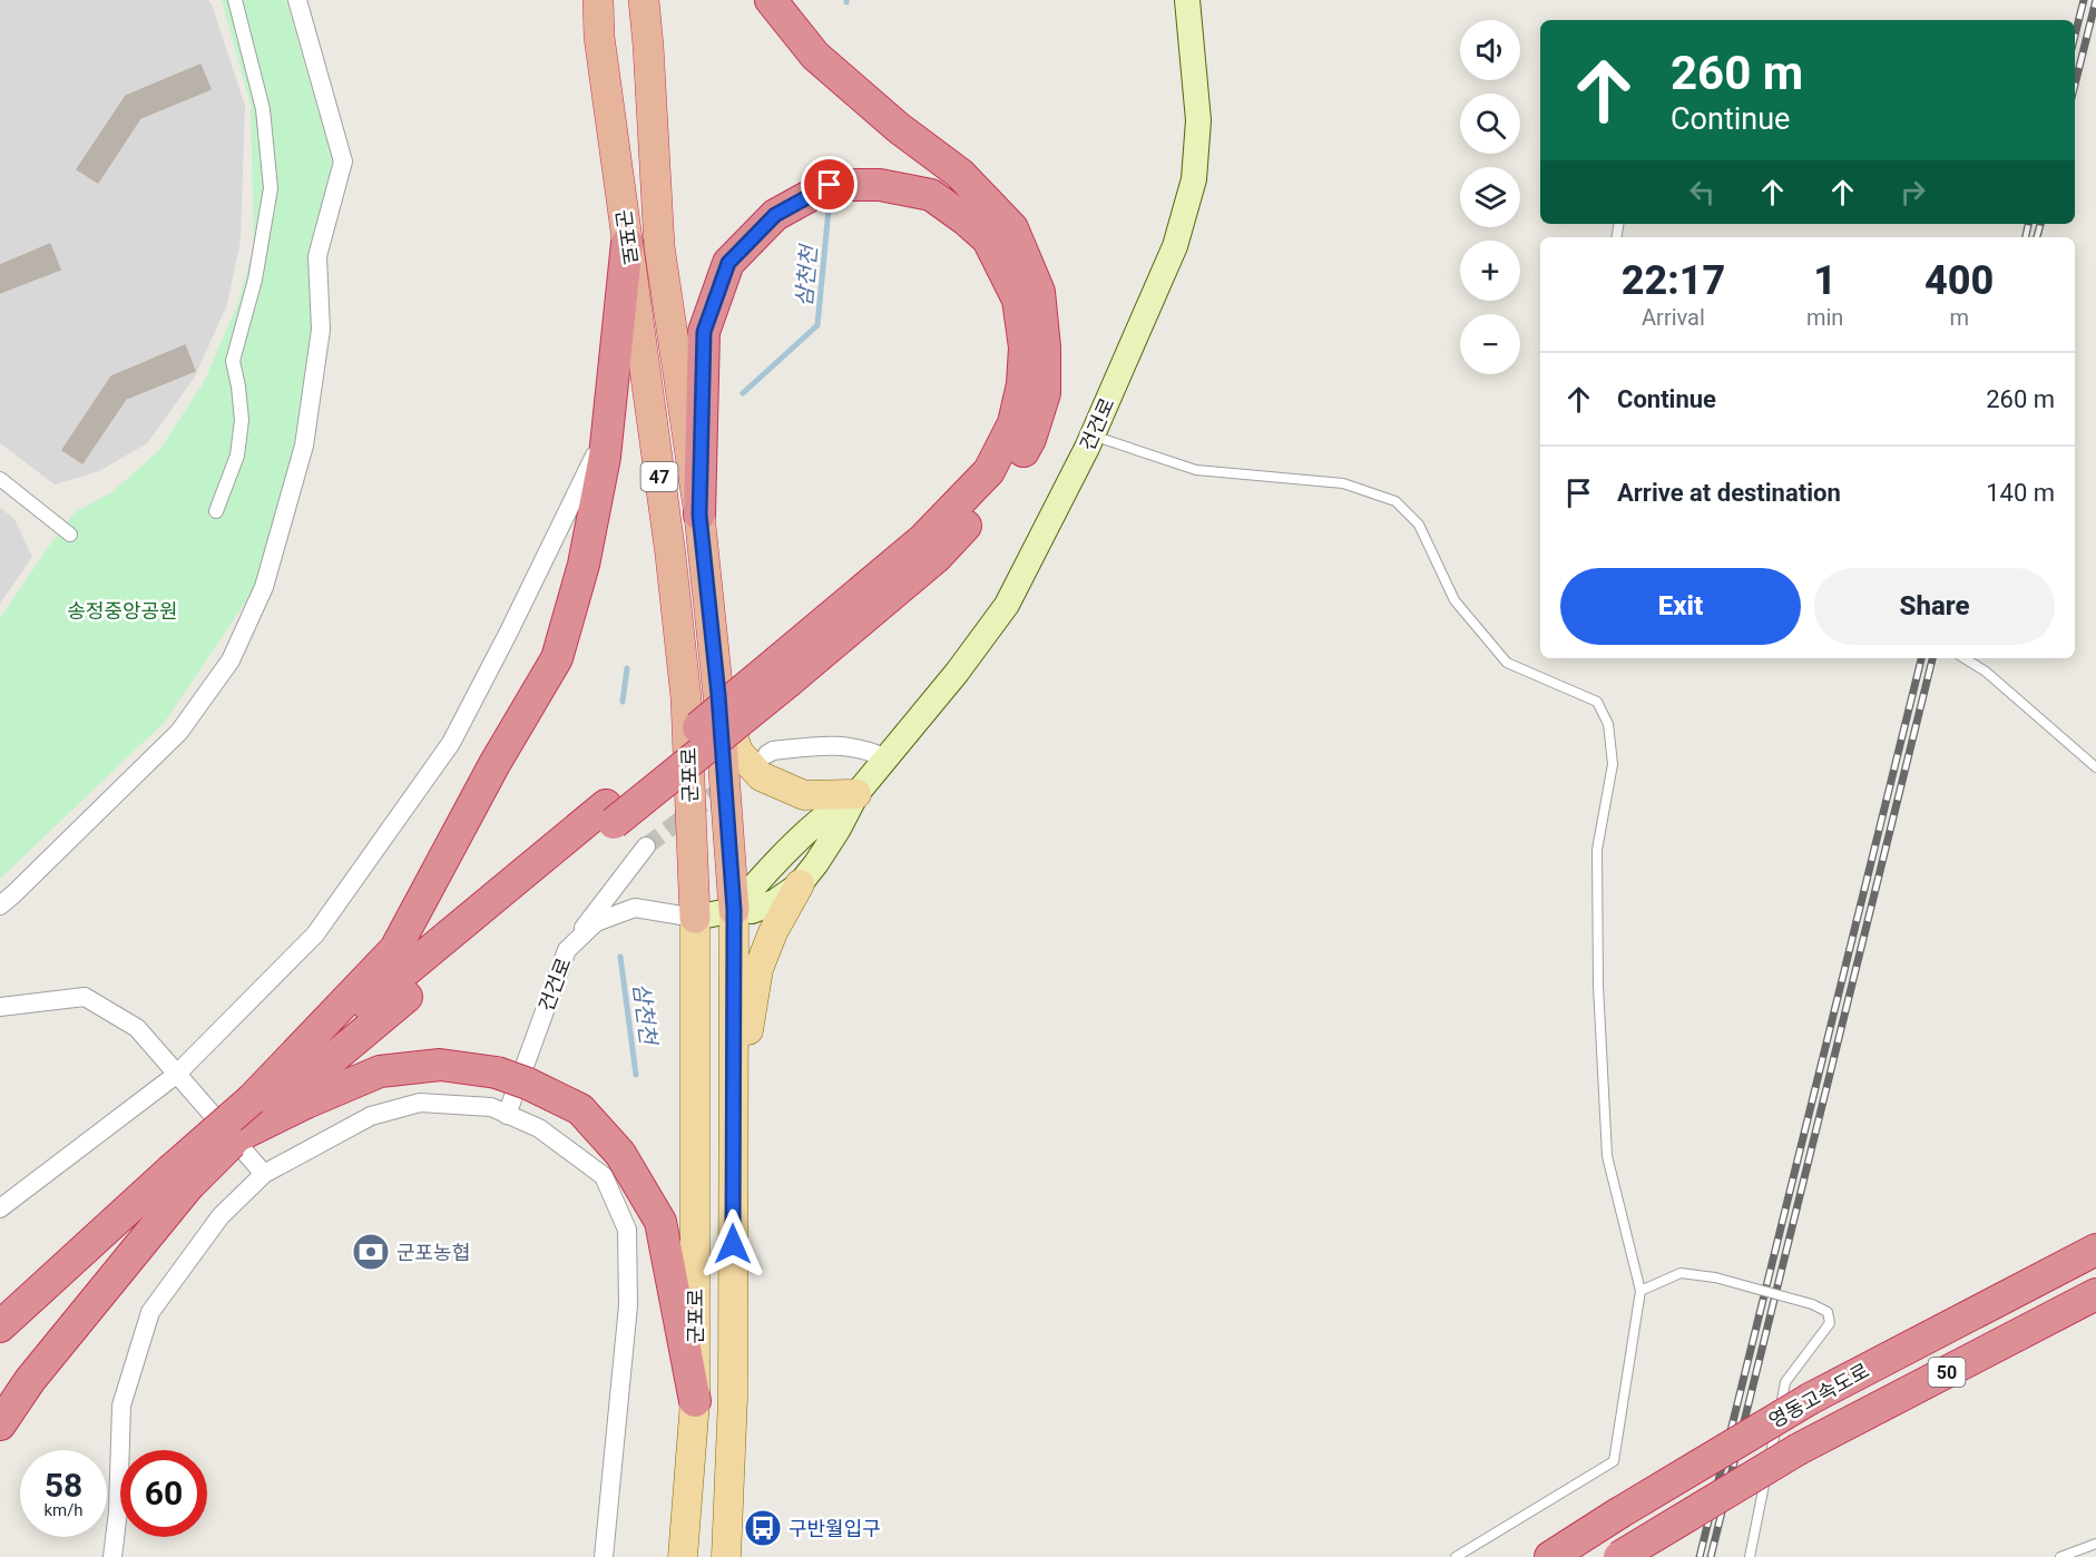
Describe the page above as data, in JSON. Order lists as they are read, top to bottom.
{
  "streets": {
    "highway": [
      "군포로",
      "47",
      "50",
      "영동고속도로"
    ],
    "main road": ["건건로"]
  },
  "crossings": [
    ["군포로", "건건로"],
    ["군포로", "47"]
  ],
  "water": ["삼천천"],
  "parks": ["송정중앙공원"],
  "places": {
    "bank": ["군포농협"],
    "bus stop": ["구반월입구"]
  },
  "page": {
    "map_buttons": ["+", "−"],
    "turn": ["260 m", "Continue"],
    "eta": [
      "22:17",
      "Arrival",
      "1",
      "min",
      "400",
      "m"
    ],
    "list": [
      {
        "name": "Continue",
        "value": "260 m"
      },
      {
        "name": "Arrive at destination",
        "value": "140 m"
      }
    ],
    "buttons": ["Exit", "Share"],
    "speed": "58 km/h",
    "limit": "60"
  }
}
